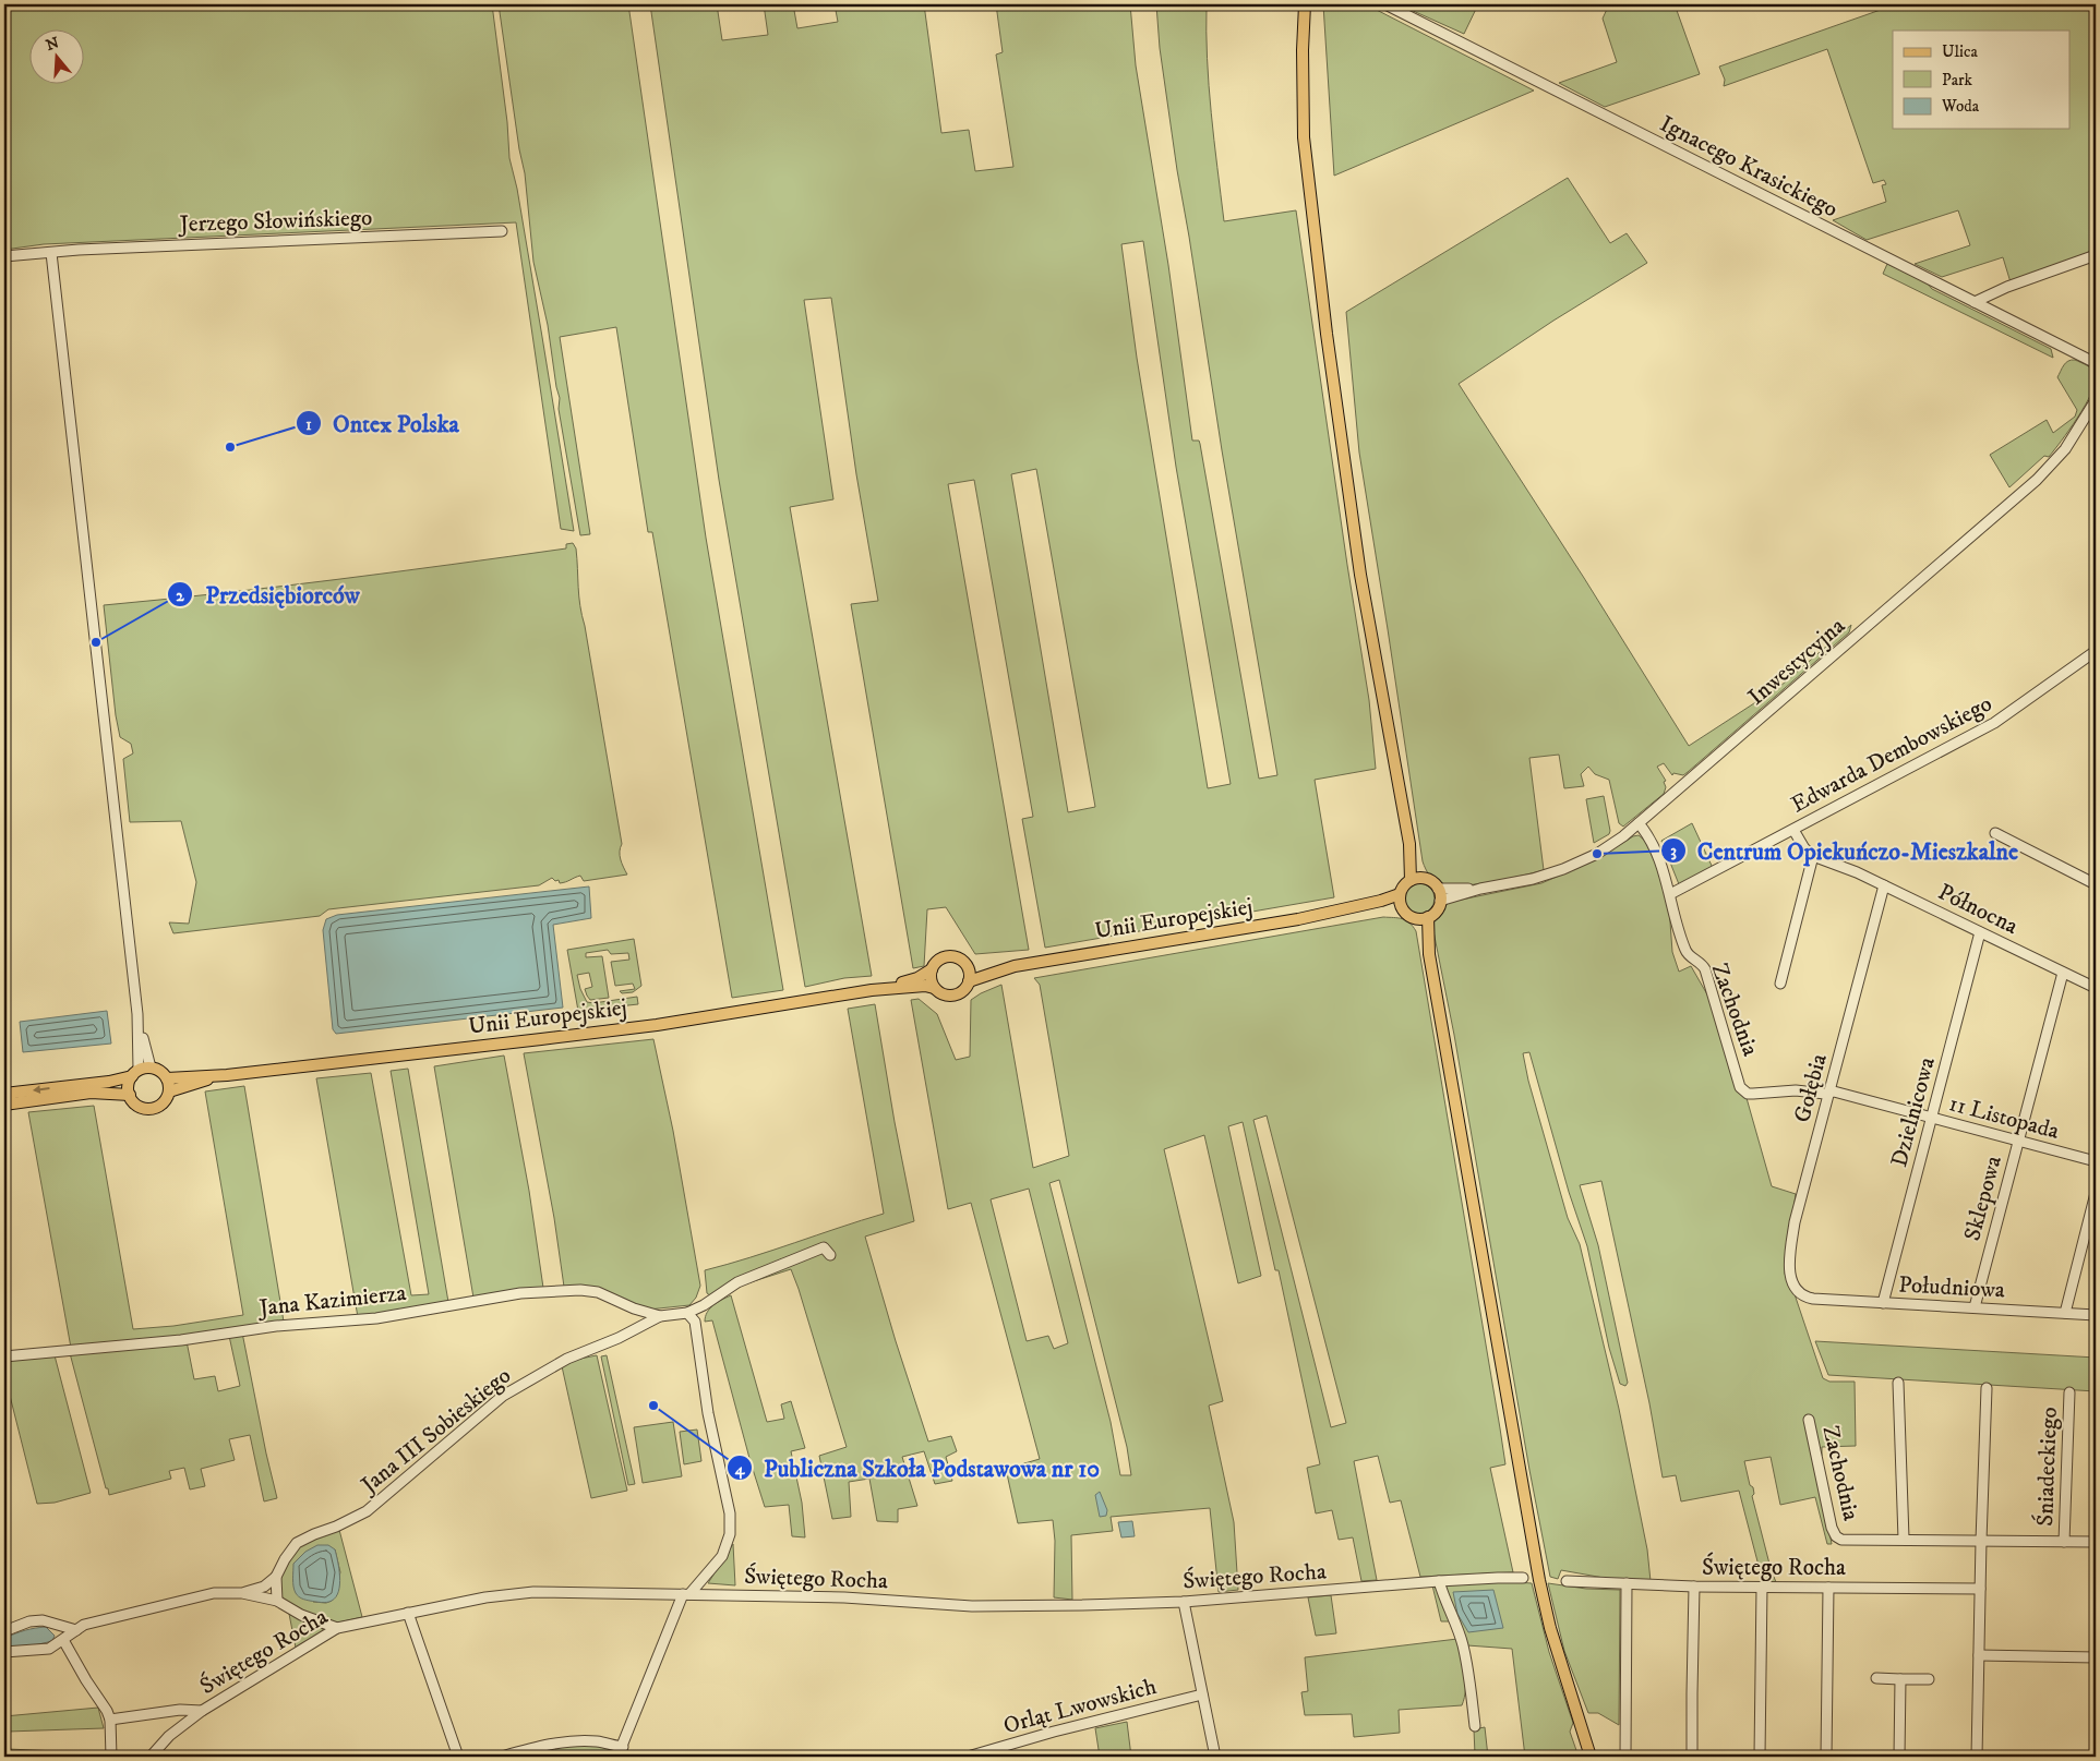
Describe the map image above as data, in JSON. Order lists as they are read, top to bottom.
{
  "streets": {
    "main road": ["Unii Europejskiej"],
    "street": [
      "Ignacego Krasickiego",
      "Jerzego Słowińskiego",
      "Inwestycyjna",
      "Edwarda Dembowskiego",
      "Północna",
      "Zachodnia",
      "Gołębia",
      "Dzielnicowa",
      "11 Listopada",
      "Sklepowa",
      "Południowa",
      "Jana Kazimierza",
      "Jana III Sobieskiego",
      "Śniadeckiego",
      "Świętego Rocha",
      "Orląt Lwowskich"
    ]
  },
  "crossings": [
    ["Inwestycyjna", "Unii Europejskiej"],
    ["Inwestycyjna", "Zachodnia"],
    ["Edwarda Dembowskiego", "Zachodnia"],
    ["Północna", "Gołębia"],
    ["Północna", "Dzielnicowa"],
    ["Północna", "Sklepowa"],
    ["Zachodnia", "11 Listopada"],
    ["Gołębia", "11 Listopada"],
    ["Gołębia", "Południowa"],
    ["Dzielnicowa", "11 Listopada"],
    ["Dzielnicowa", "Południowa"],
    ["11 Listopada", "Sklepowa"],
    ["Sklepowa", "Południowa"],
    ["Jana Kazimierza", "Jana III Sobieskiego"]
  ],
  "places": [
    "Ontex Polska",
    "Przedsiębiorców",
    "Centrum Opiekuńczo-Mieszkalne",
    "Publiczna Szkoła Podstawowa nr 10"
  ],
  "legend": ["Ulica", "Park", "Woda"],
  "north": "top"
}
